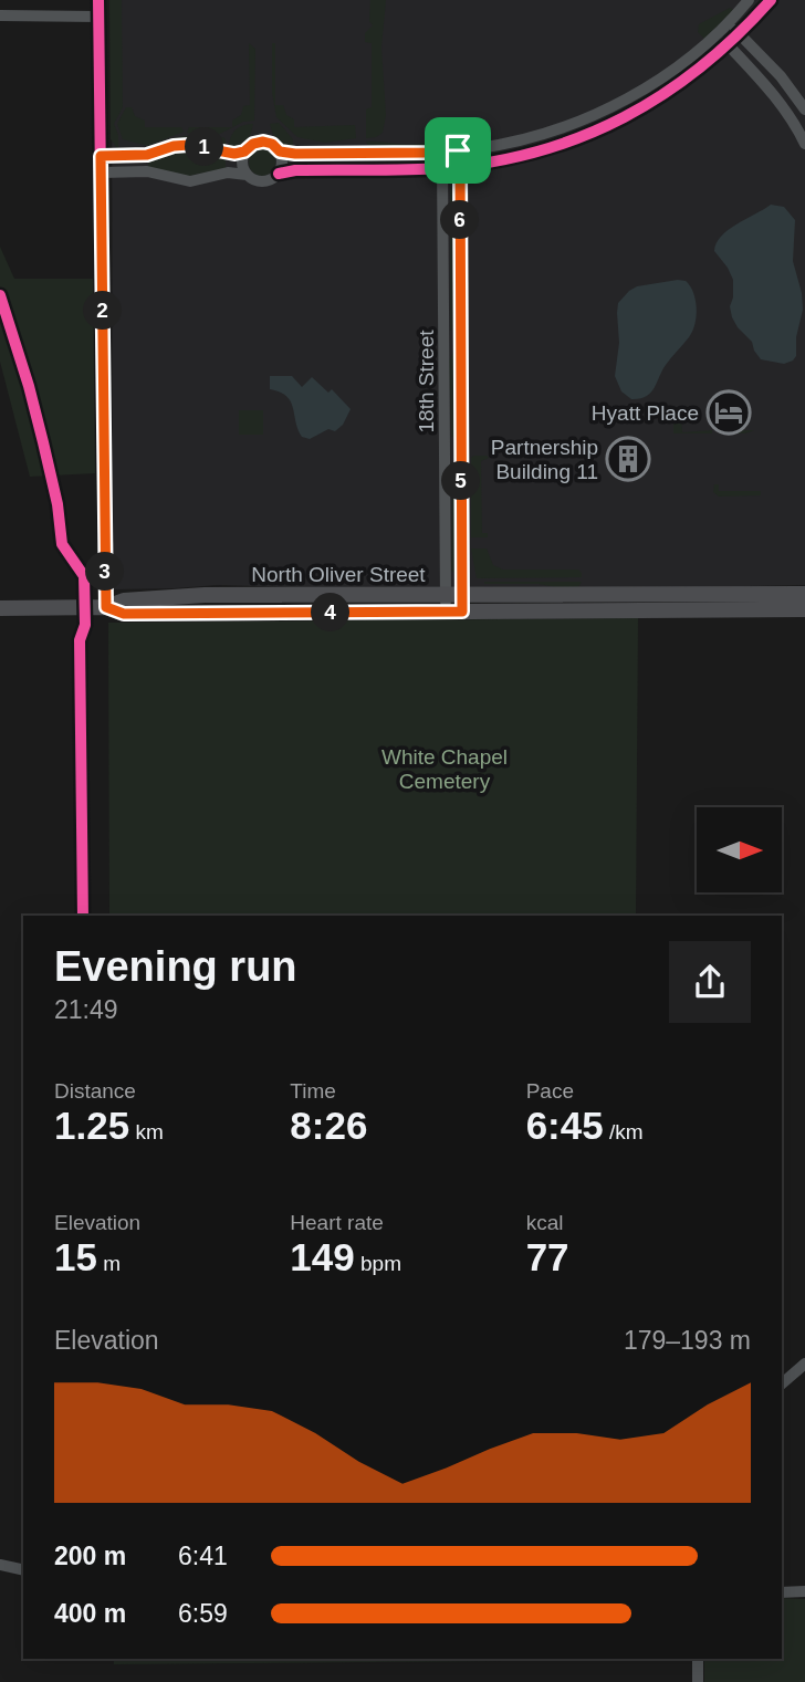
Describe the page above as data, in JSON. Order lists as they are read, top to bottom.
{
  "streets": {
    "main road": ["North Oliver Street"],
    "street": ["18th Street"]
  },
  "crossings": [
    ["18th Street", "North Oliver Street"]
  ],
  "parks": ["White Chapel Cemetery"],
  "places": {
    "hotel": ["Hyatt Place"],
    "building": ["Partnership Building 11"]
  },
  "north": "right",
  "page": {
    "pins": [
      "1",
      "6",
      "2",
      "5",
      "3",
      "4"
    ],
    "heading": ["Evening run", "21:49"],
    "stats": [
      ["Distance", "1.25 km"],
      ["Time", "8:26"],
      ["Pace", "6:45 /km"],
      ["Elevation", "15 m"],
      ["Heart rate", "149 bpm"],
      ["kcal", "77"]
    ],
    "chart": ["Elevation", "179–193 m"],
    "list": [
      {
        "name": "200 m",
        "note": "6:41"
      },
      {
        "name": "400 m",
        "note": "6:59"
      }
    ]
  }
}
